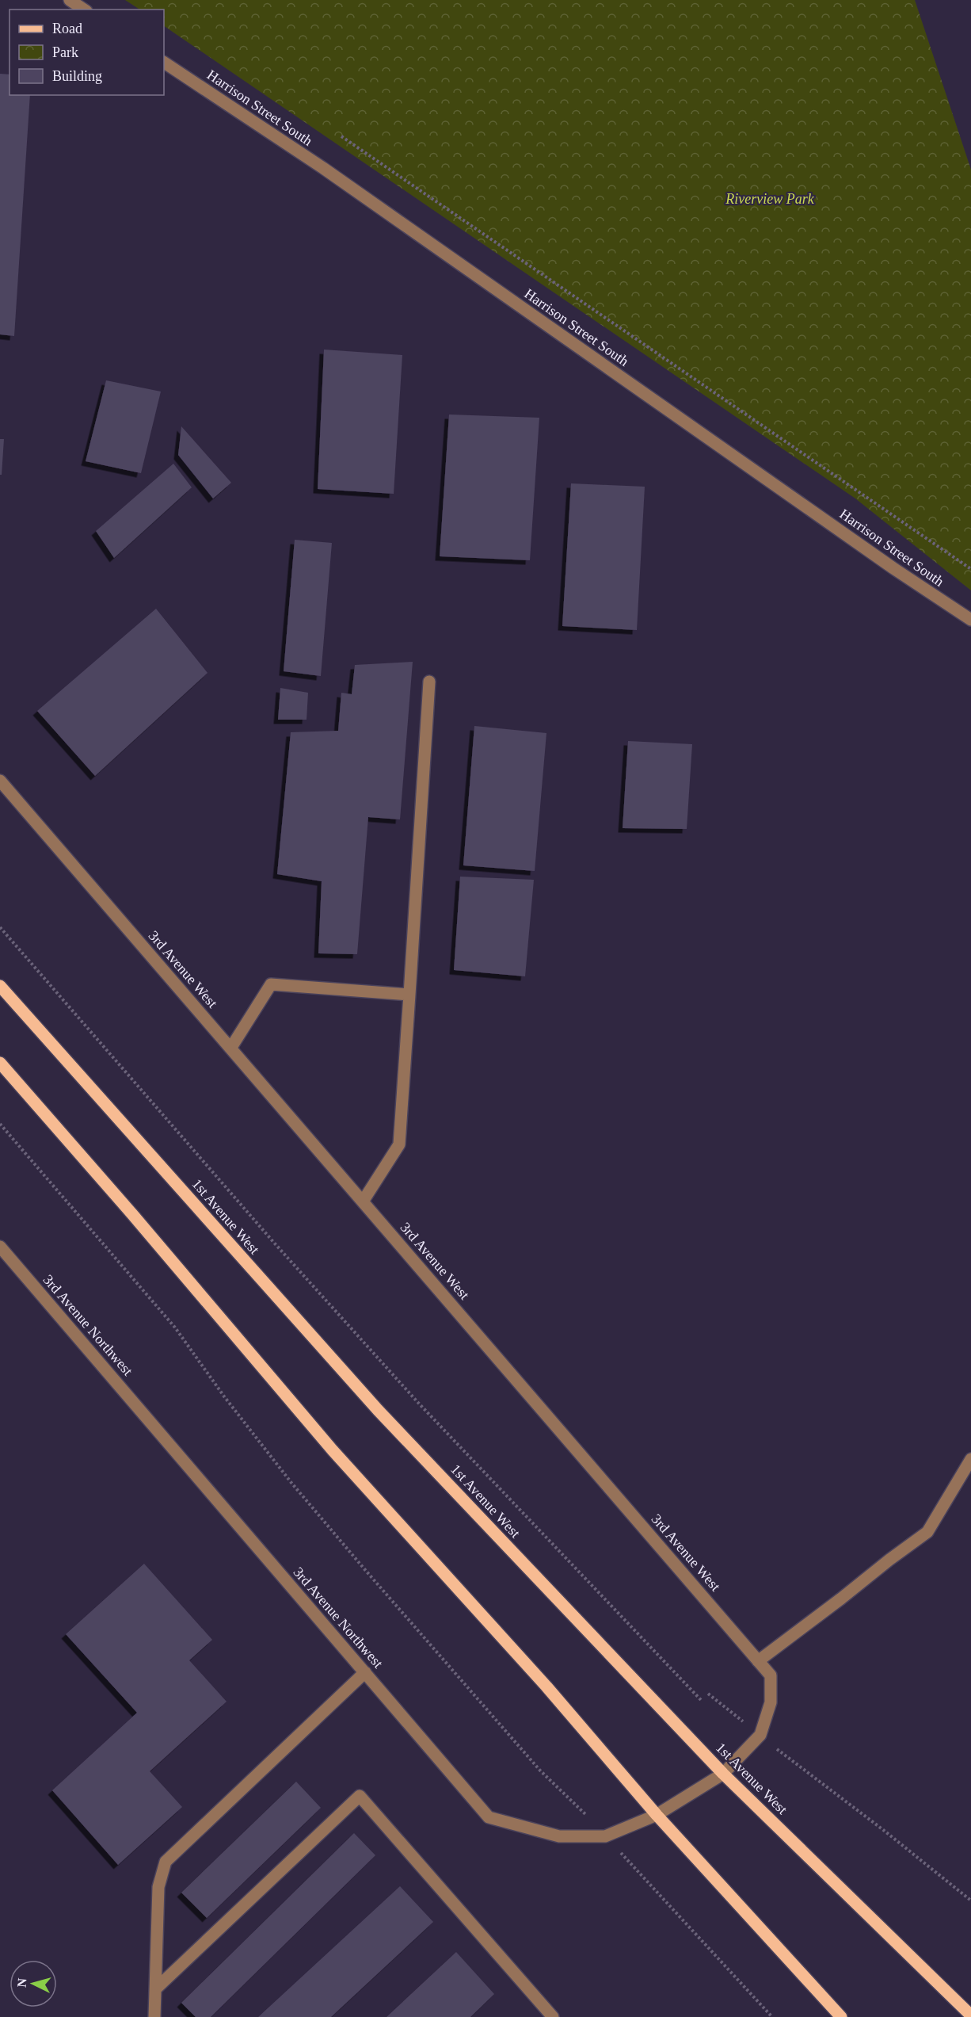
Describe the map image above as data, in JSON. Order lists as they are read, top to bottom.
{
  "streets": {
    "main road": ["1st Avenue West"],
    "street": ["Harrison Street South", "3rd Avenue West", "3rd Avenue Northwest"]
  },
  "crossings": [
    ["3rd Avenue West", "1st Avenue West"],
    ["3rd Avenue West", "3rd Avenue Northwest"],
    ["1st Avenue West", "3rd Avenue Northwest"]
  ],
  "parks": ["Riverview Park"],
  "legend": ["Road", "Park", "Building"],
  "north": "left"
}
